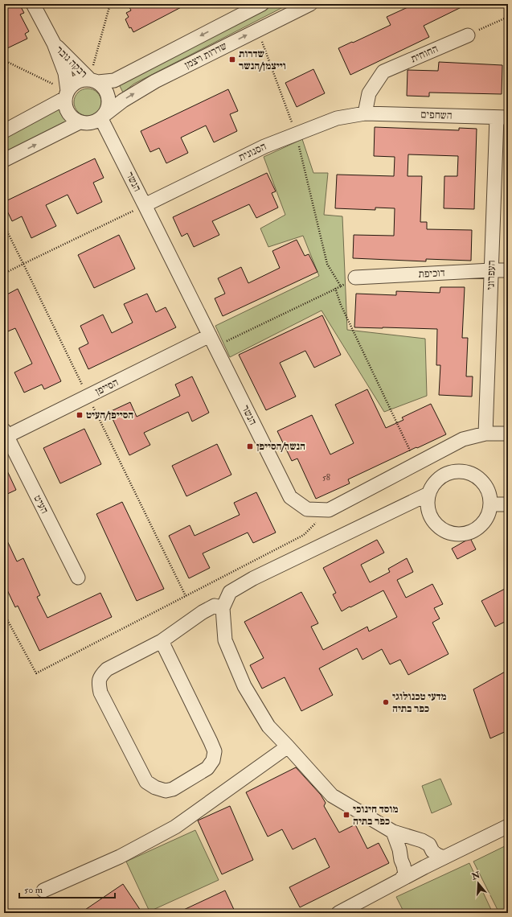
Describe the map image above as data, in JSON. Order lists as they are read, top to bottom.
{
  "streets": {
    "street": [
      "החוחית",
      "שדרות ויצמן",
      "רבקה גובר",
      "השחפים",
      "הסנונית",
      "הנשר",
      "דוכיפת",
      "העפרוני",
      "הסייפן",
      "העיט"
    ]
  },
  "crossings": [
    ["החוחית", "השחפים"],
    ["החוחית", "הסנונית"],
    ["שדרות ויצמן", "רבקה גובר"],
    ["שדרות ויצמן", "הנשר"],
    ["רבקה גובר", "הנשר"],
    ["השחפים", "הסנונית"],
    ["השחפים", "העפרוני"],
    ["הסנונית", "הנשר"],
    ["הנשר", "העפרוני"],
    ["הנשר", "הסייפן"],
    ["דוכיפת", "העפרוני"],
    ["הסייפן", "העיט"]
  ],
  "places": {
    "transit": [
      "שדרות וייצמן/הנשר",
      "הסייפן/העיט",
      "הנשר/הסייפן",
      "מוסד חינוכי כפר בתיה"
    ],
    "other": ["מדעי טכנולוגי כפר בתיה"]
  },
  "house_numbers": ["58"],
  "scale_bar": "50 m",
  "north": "top"
}
